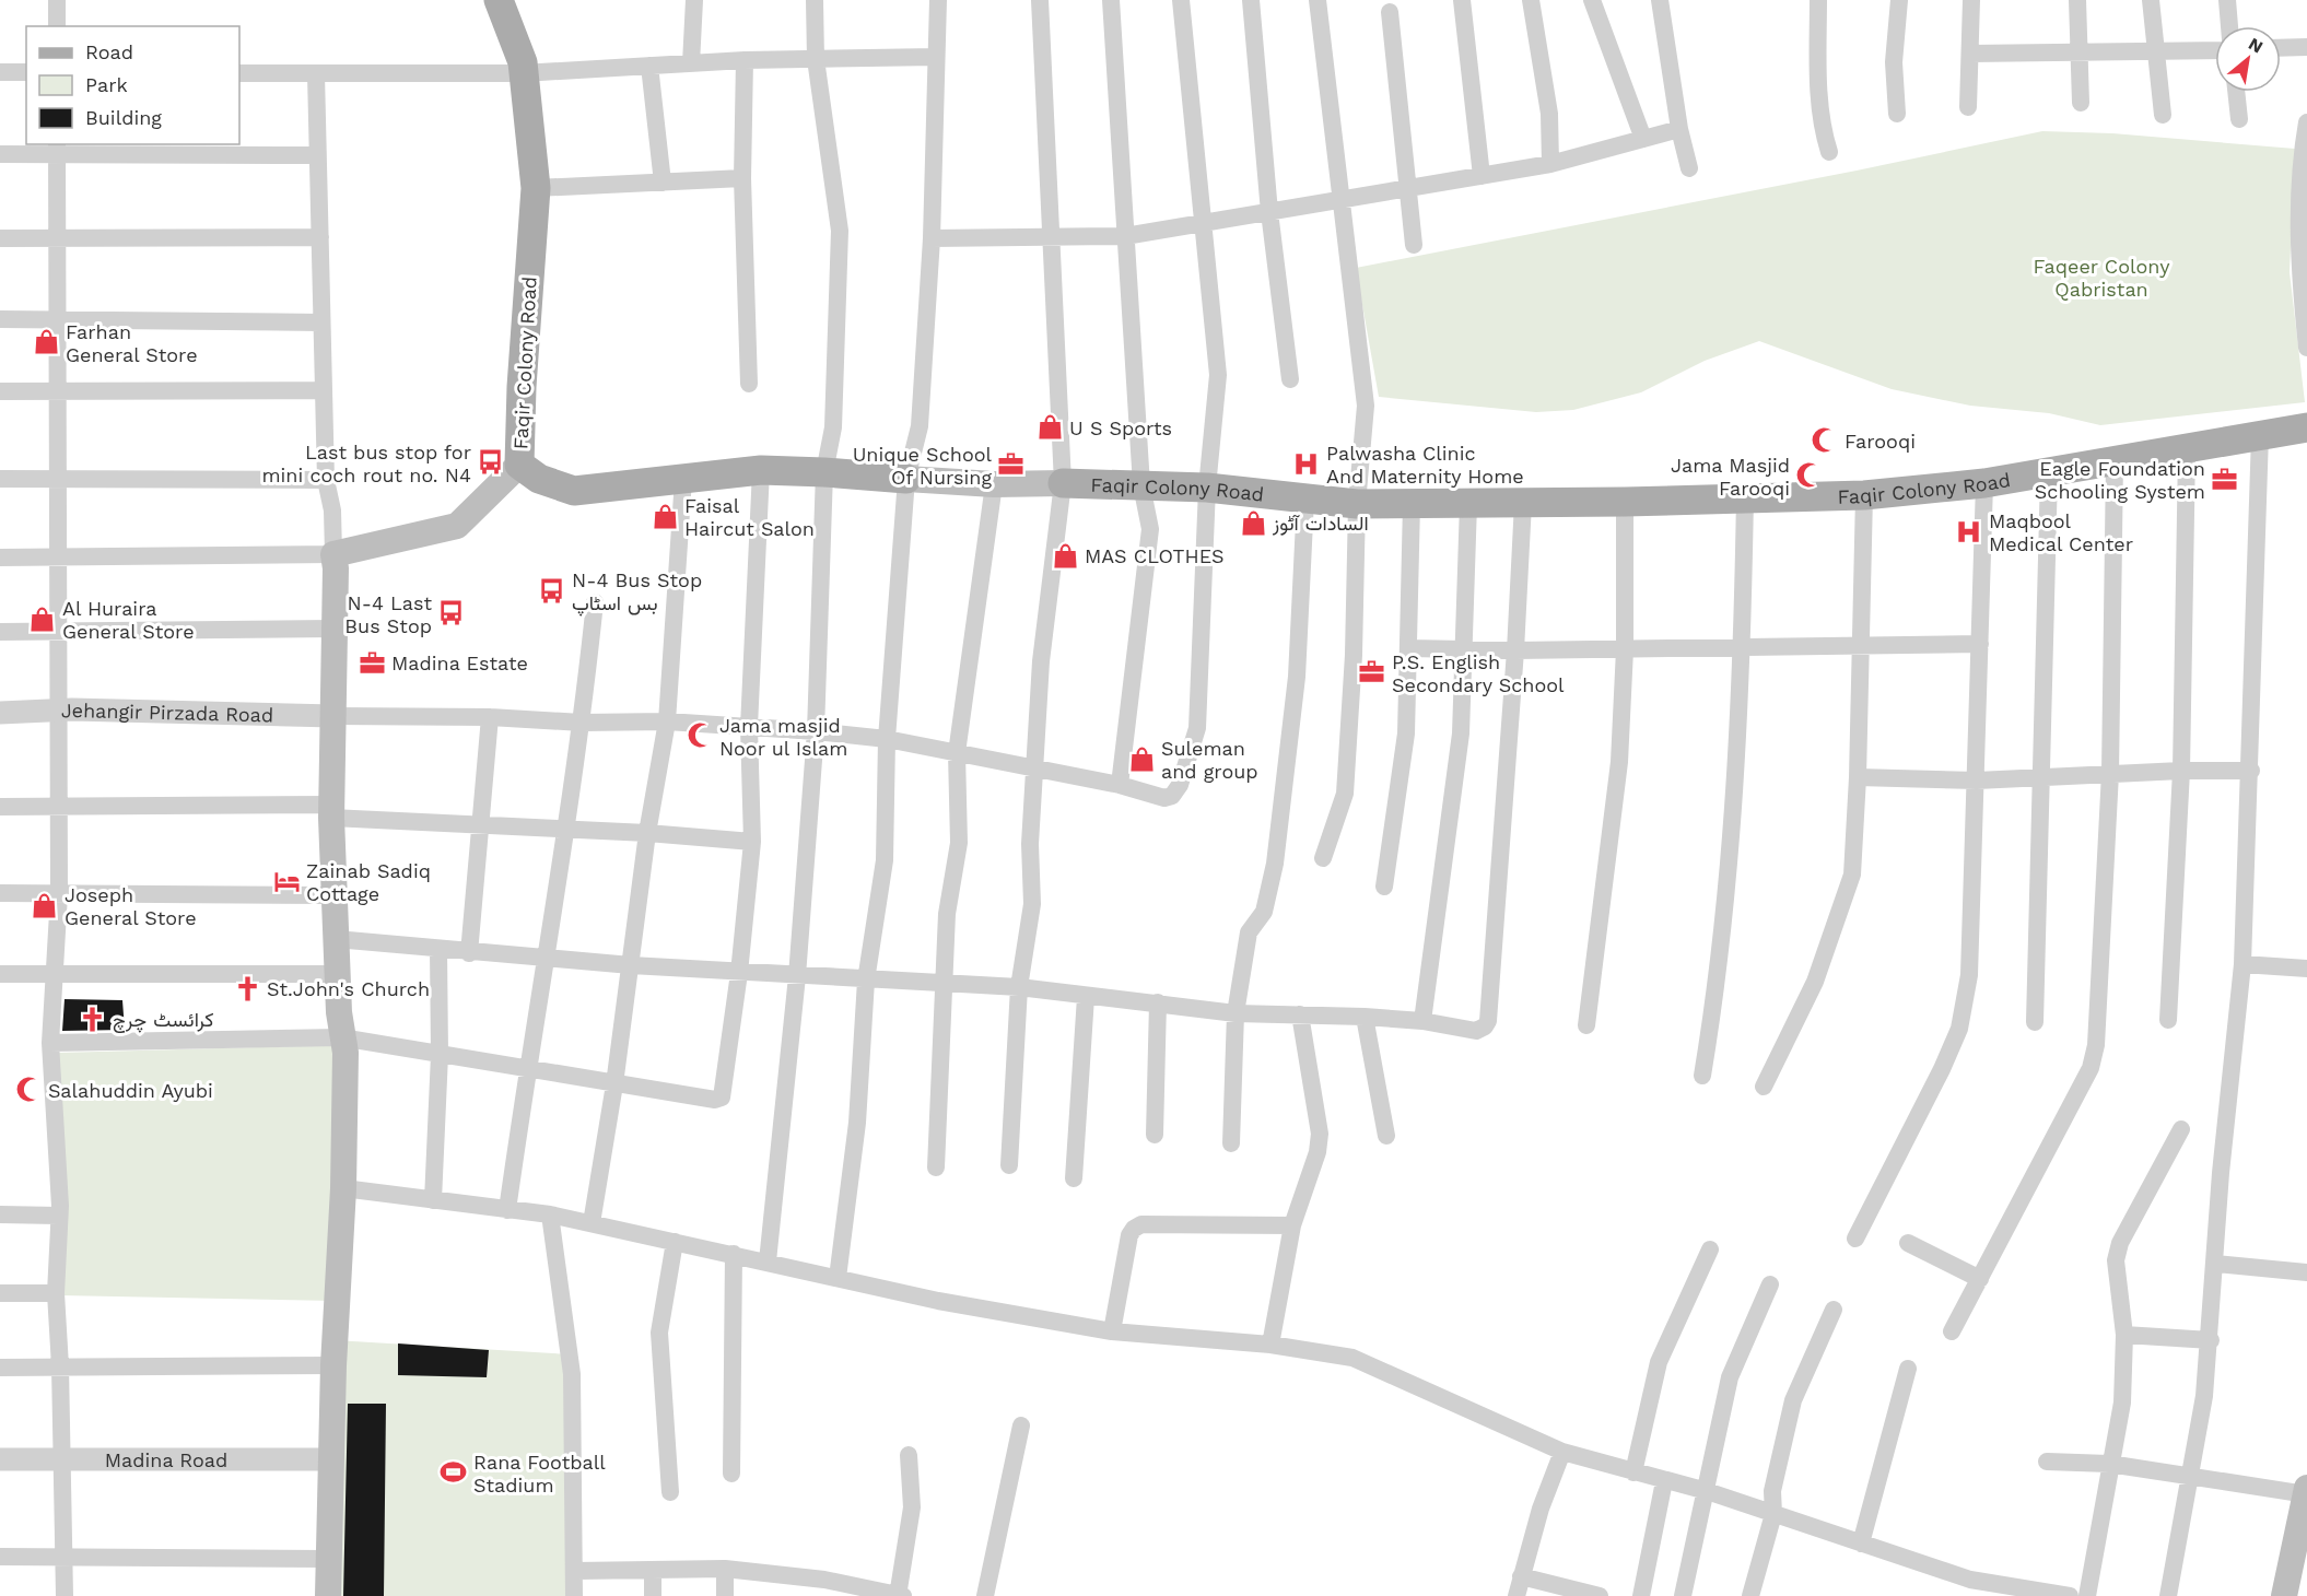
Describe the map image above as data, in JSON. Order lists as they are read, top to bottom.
{
  "streets": {
    "main road": ["Faqir Colony Road"],
    "street": ["Jehangir Pirzada Road", "Madina Road"]
  },
  "parks": ["Faqeer Colony Qabristan"],
  "places": {
    "shop": [
      "Farhan General Store",
      "U S Sports",
      "Faisal Haircut Salon",
      "السادات آٹوز",
      "MAS CLOTHES",
      "Al Huraira General Store",
      "Suleman and group",
      "Joseph General Store"
    ],
    "mosque": [
      "Farooqi",
      "Jama Masjid Farooqi",
      "Jama masjid Noor ul Islam",
      "Salahuddin Ayubi"
    ],
    "bus stop": ["Last bus stop for mini coch rout no. N4", "N-4 Bus Stop بس اسٹاپ", "N-4 Last Bus Stop"],
    "hospital": ["Palwasha Clinic And Maternity Home", "Maqbool Medical Center"],
    "office": [
      "Unique School Of Nursing",
      "Eagle Foundation Schooling System",
      "Madina Estate",
      "P.S. English Secondary School"
    ],
    "hotel": ["Zainab Sadiq Cottage"],
    "church": ["St.John's Church", "کرائسٹ چرچ"],
    "sports": ["Rana Football Stadium"]
  },
  "legend": ["Road", "Park", "Building"],
  "north": "top right"
}
